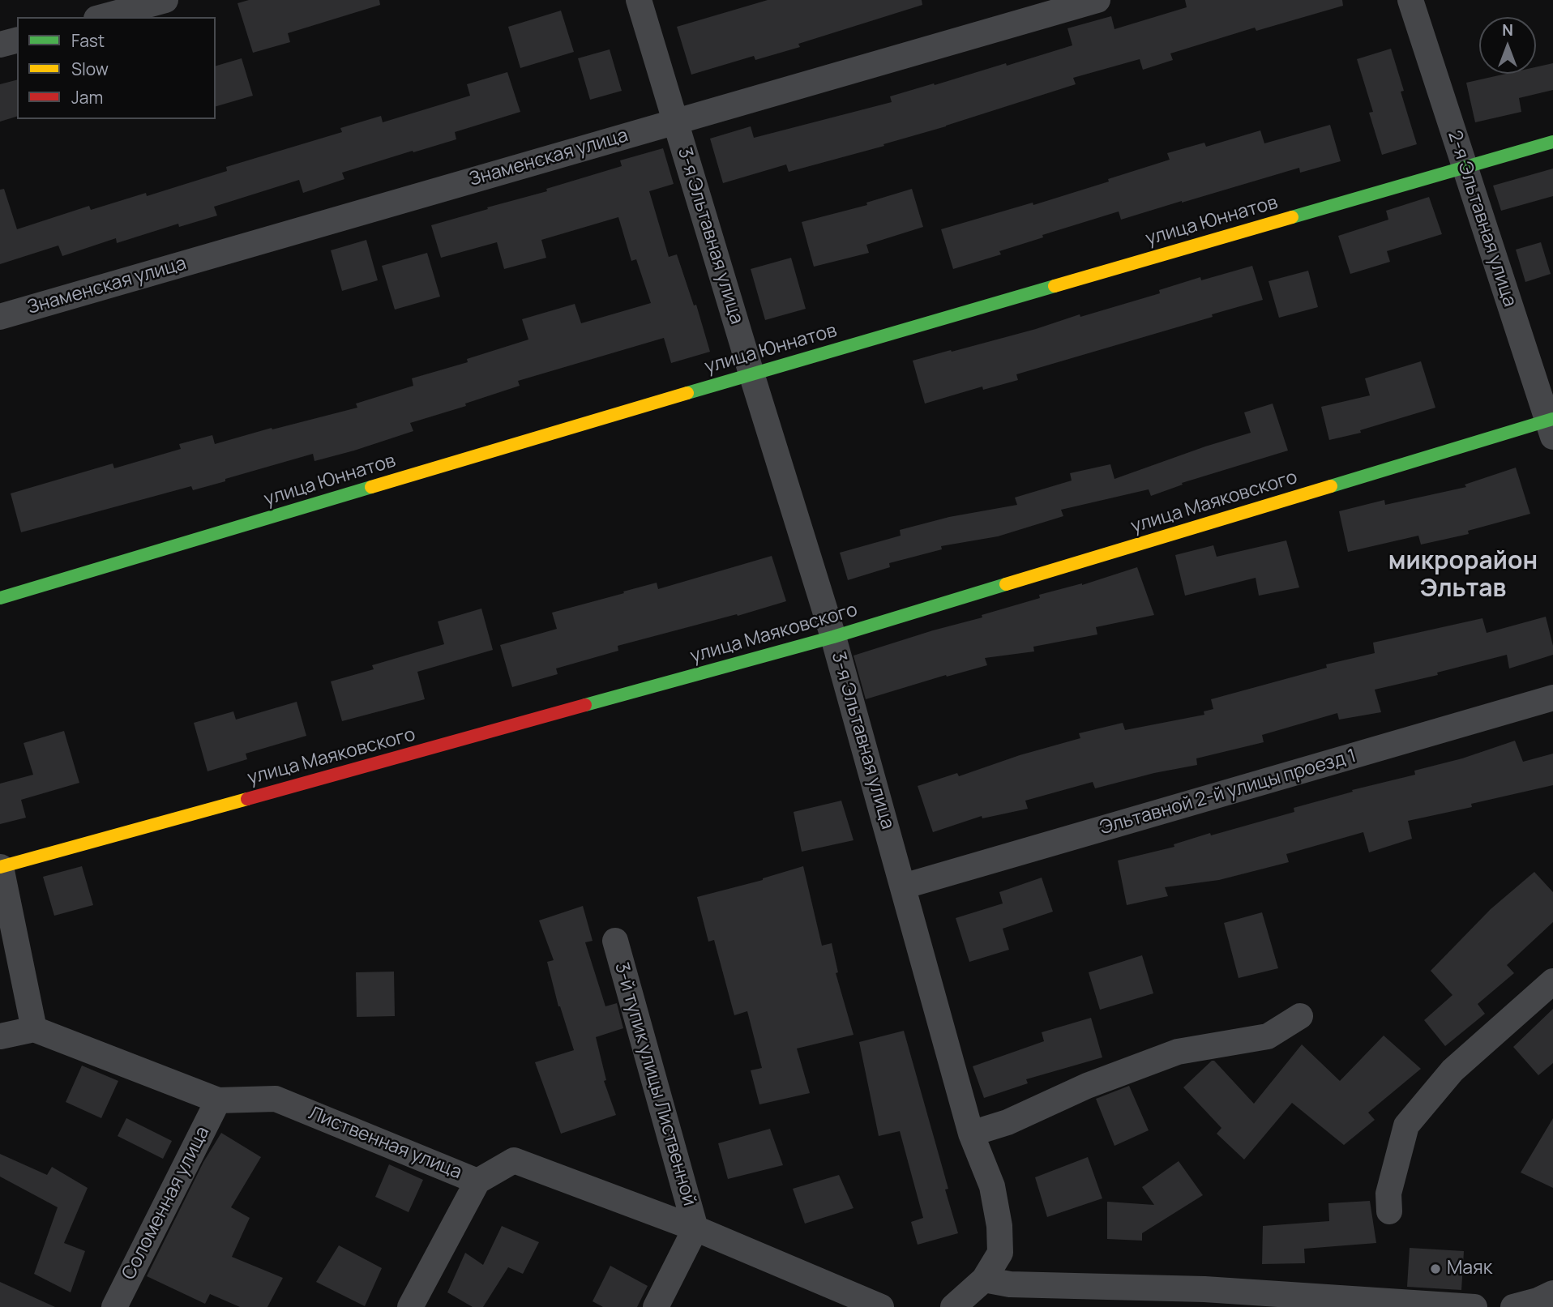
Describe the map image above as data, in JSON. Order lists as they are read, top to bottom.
{
  "streets": {
    "street": [
      "Знаменская улица",
      "2-я Эльтавная улица",
      "улица Юннатов",
      "3-я Эльтавная улица",
      "улица Маяковского",
      "Эльтавной 2-й улицы проезд 1",
      "3-й тупик улицы Лиственной",
      "Лиственная улица",
      "Соломенная улица"
    ]
  },
  "crossings": [
    ["Знаменская улица", "3-я Эльтавная улица"],
    ["2-я Эльтавная улица", "улица Юннатов"],
    ["2-я Эльтавная улица", "улица Маяковского"],
    ["улица Юннатов", "3-я Эльтавная улица"],
    ["3-я Эльтавная улица", "улица Маяковского"],
    ["3-я Эльтавная улица", "Эльтавной 2-й улицы проезд 1"],
    ["3-й тупик улицы Лиственной", "Лиственная улица"],
    ["Лиственная улица", "Соломенная улица"]
  ],
  "districts": ["микрорайон Эльтав"],
  "places": ["Маяк"],
  "legend": ["Fast", "Slow", "Jam"],
  "north": "top"
}
